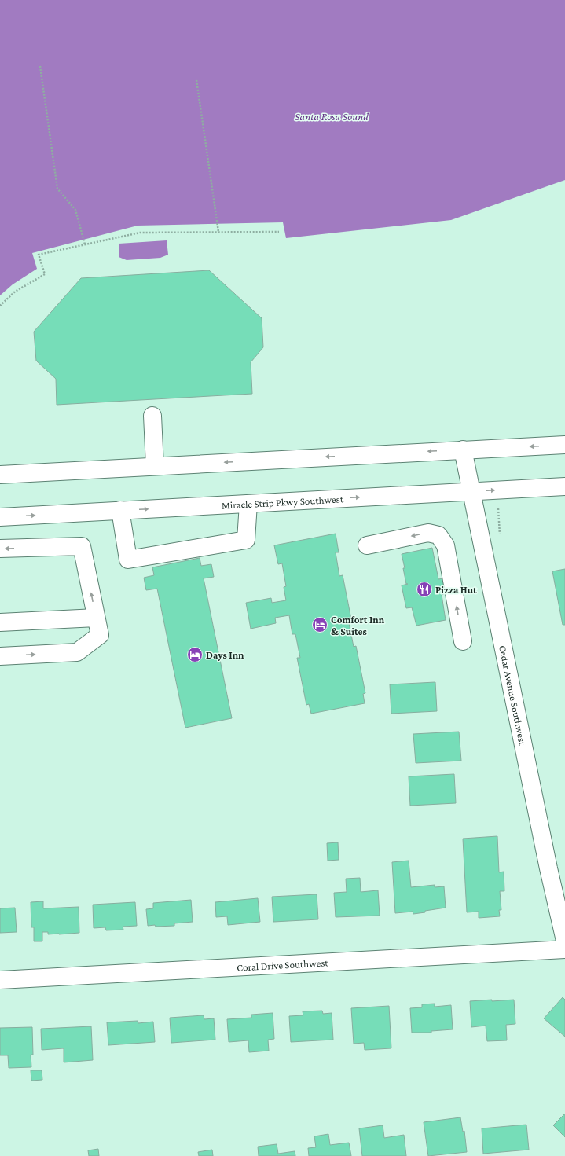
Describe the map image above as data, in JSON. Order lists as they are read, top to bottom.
{
  "streets": {
    "main road": ["Miracle Strip Pkwy Southwest", "Cedar Avenue Southwest", "Coral Drive Southwest"]
  },
  "crossings": [
    ["Miracle Strip Pkwy Southwest", "Cedar Avenue Southwest"]
  ],
  "water": ["Santa Rosa Sound"],
  "places": {
    "restaurant": ["Pizza Hut"],
    "hotel": ["Comfort Inn & Suites", "Days Inn"]
  }
}
